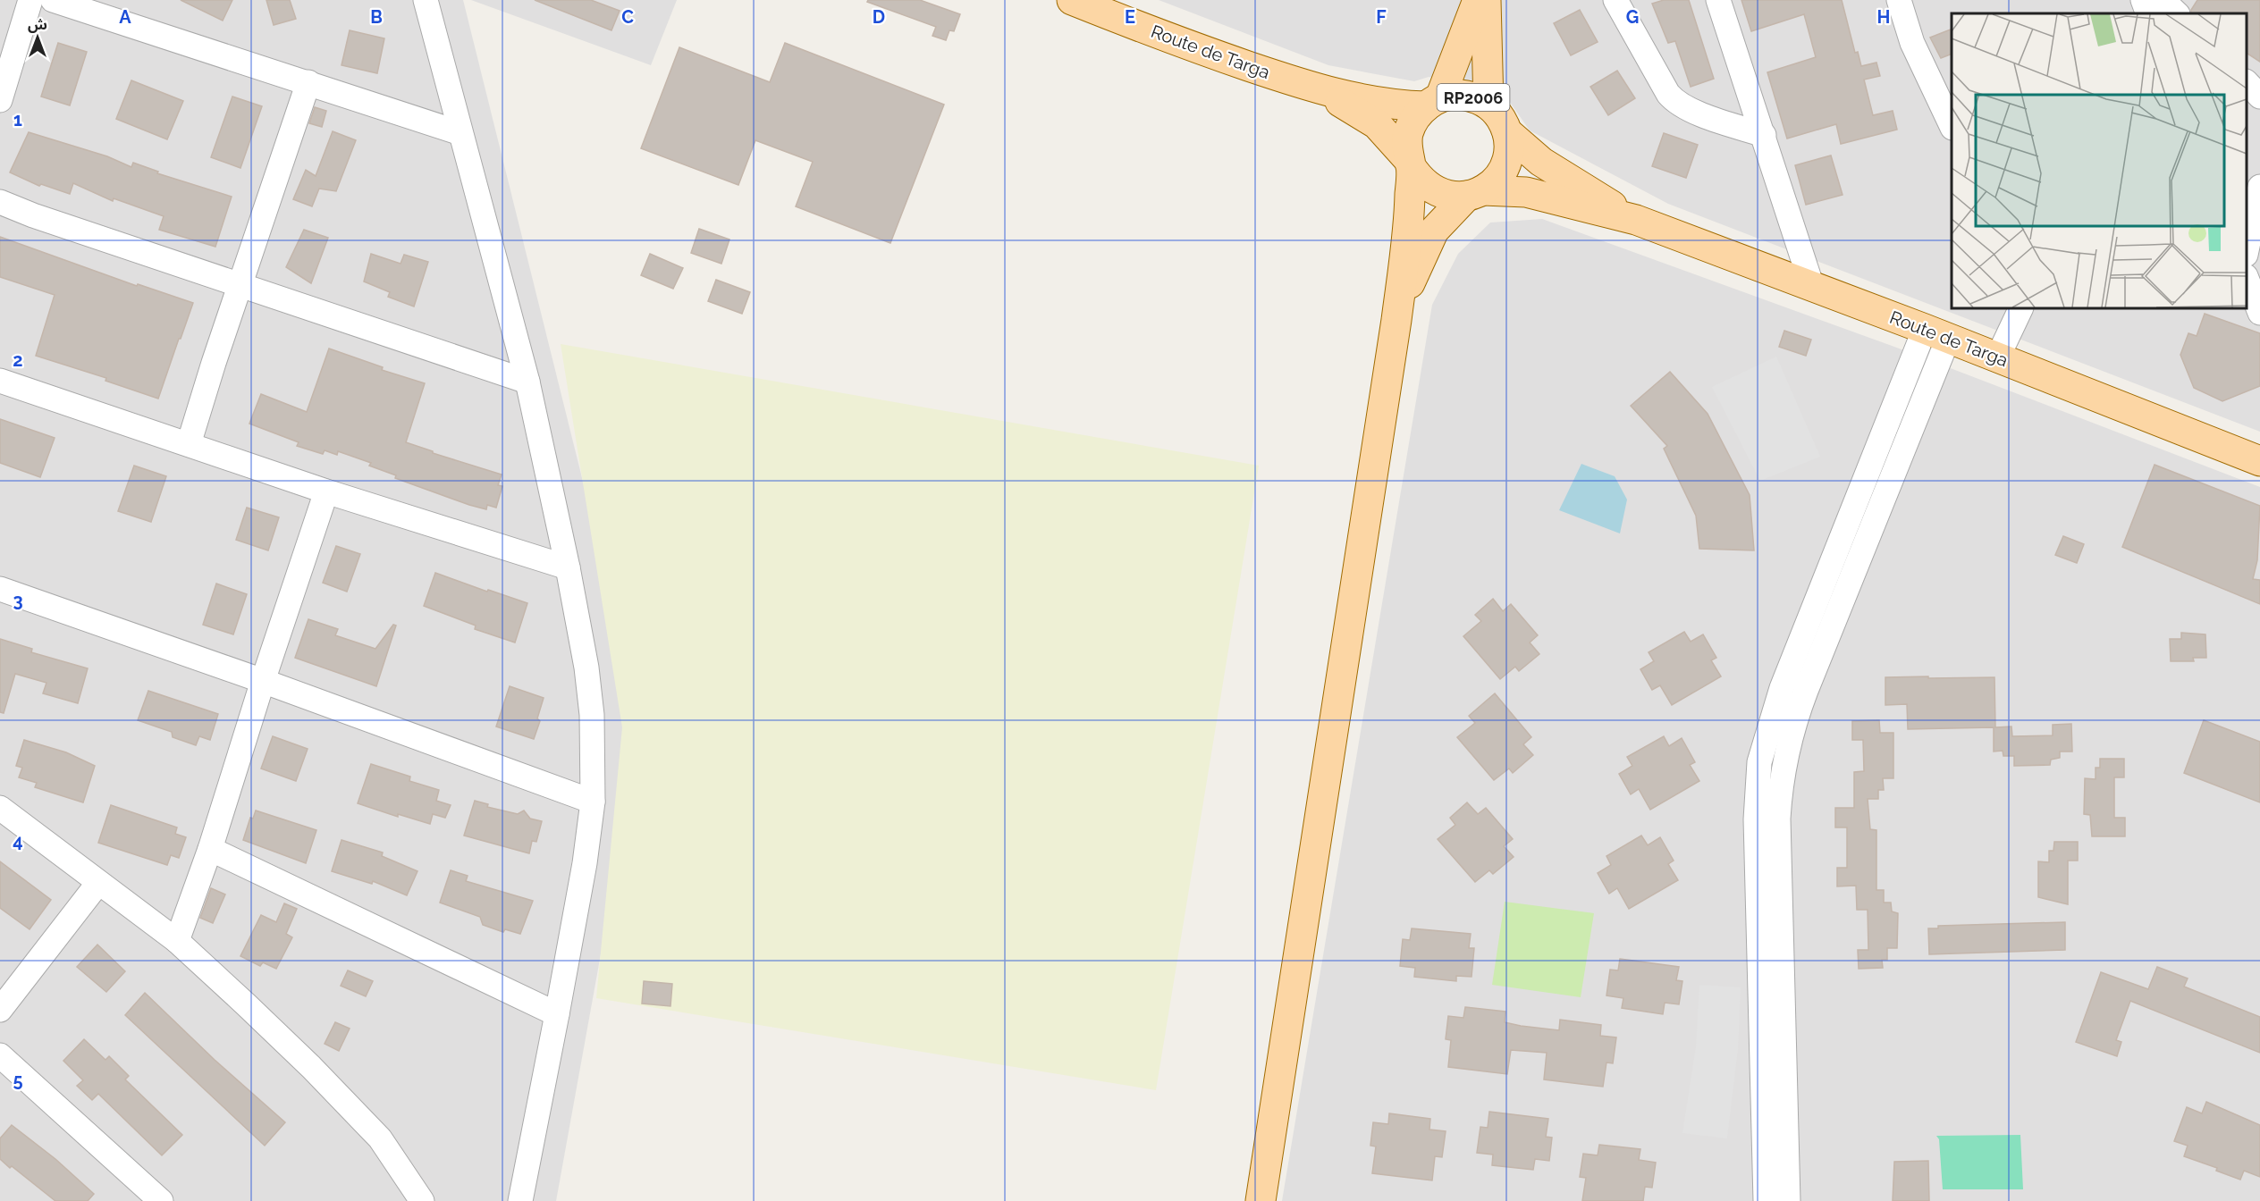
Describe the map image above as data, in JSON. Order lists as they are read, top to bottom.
{
  "streets": {
    "main road": ["Route de Targa", "RP2006"]
  },
  "crossings": [
    ["Route de Targa", "RP2006"]
  ],
  "north": "top",
  "grid": {
    "columns": [
      "A",
      "B",
      "C",
      "D",
      "E",
      "F",
      "G",
      "H"
    ],
    "rows": [
      "1",
      "2",
      "3",
      "4",
      "5"
    ]
  }
}
